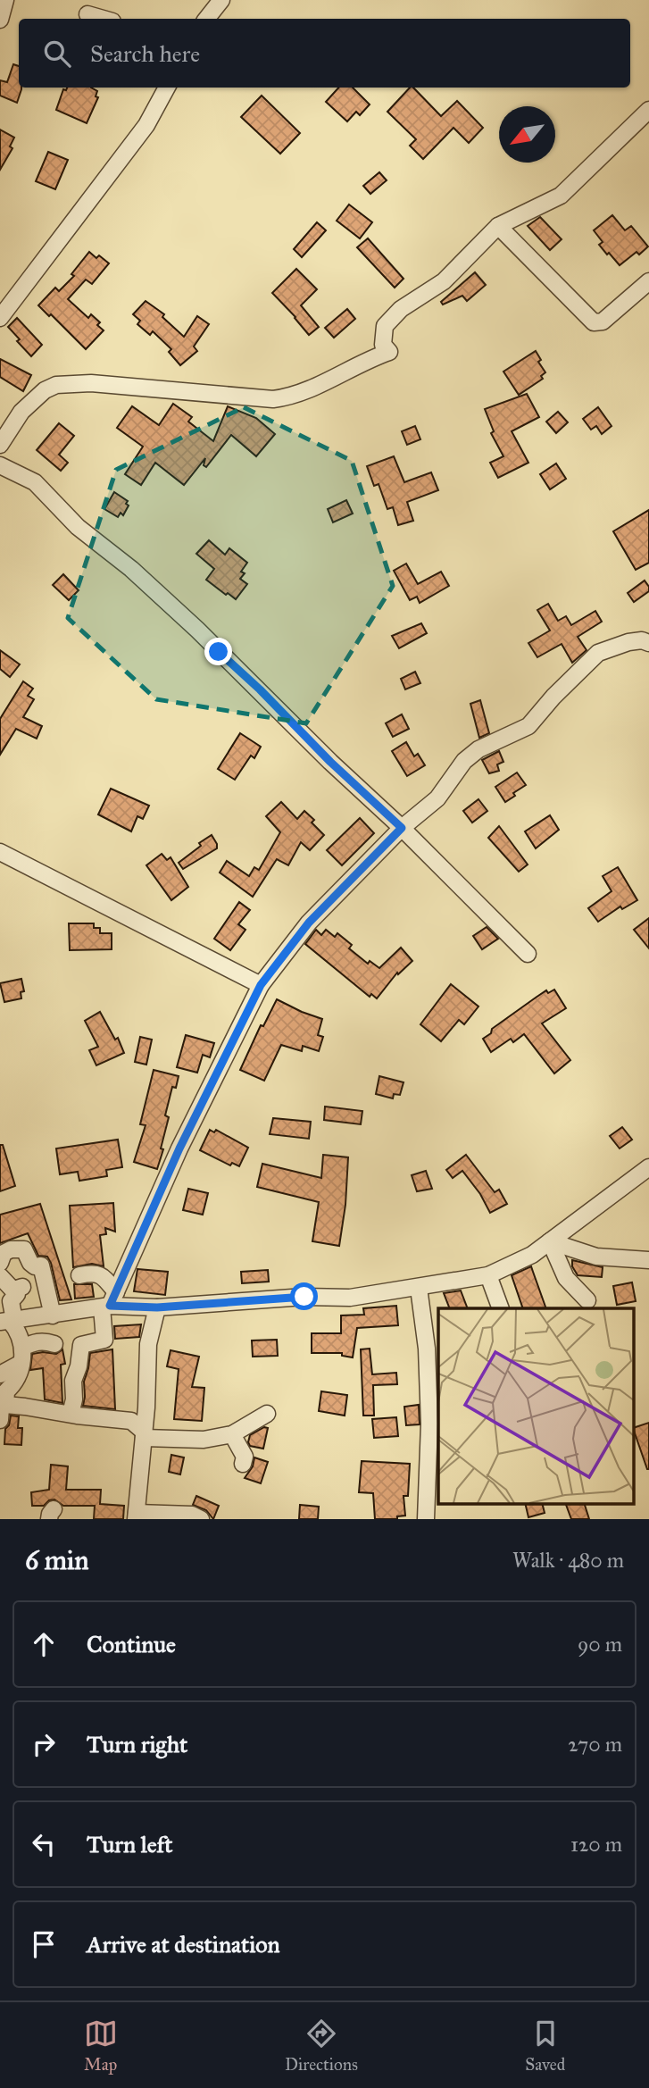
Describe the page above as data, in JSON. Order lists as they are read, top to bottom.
{
  "north": "bottom left",
  "page": {
    "search": "Search here",
    "heading": ["6 min", "Walk · 480 m"],
    "list": [
      ["Continue", "90 m"],
      ["Turn right", "270 m"],
      ["Turn left", "120 m"],
      "Arrive at destination"
    ],
    "nav": ["Map", "Directions", "Saved"]
  }
}
